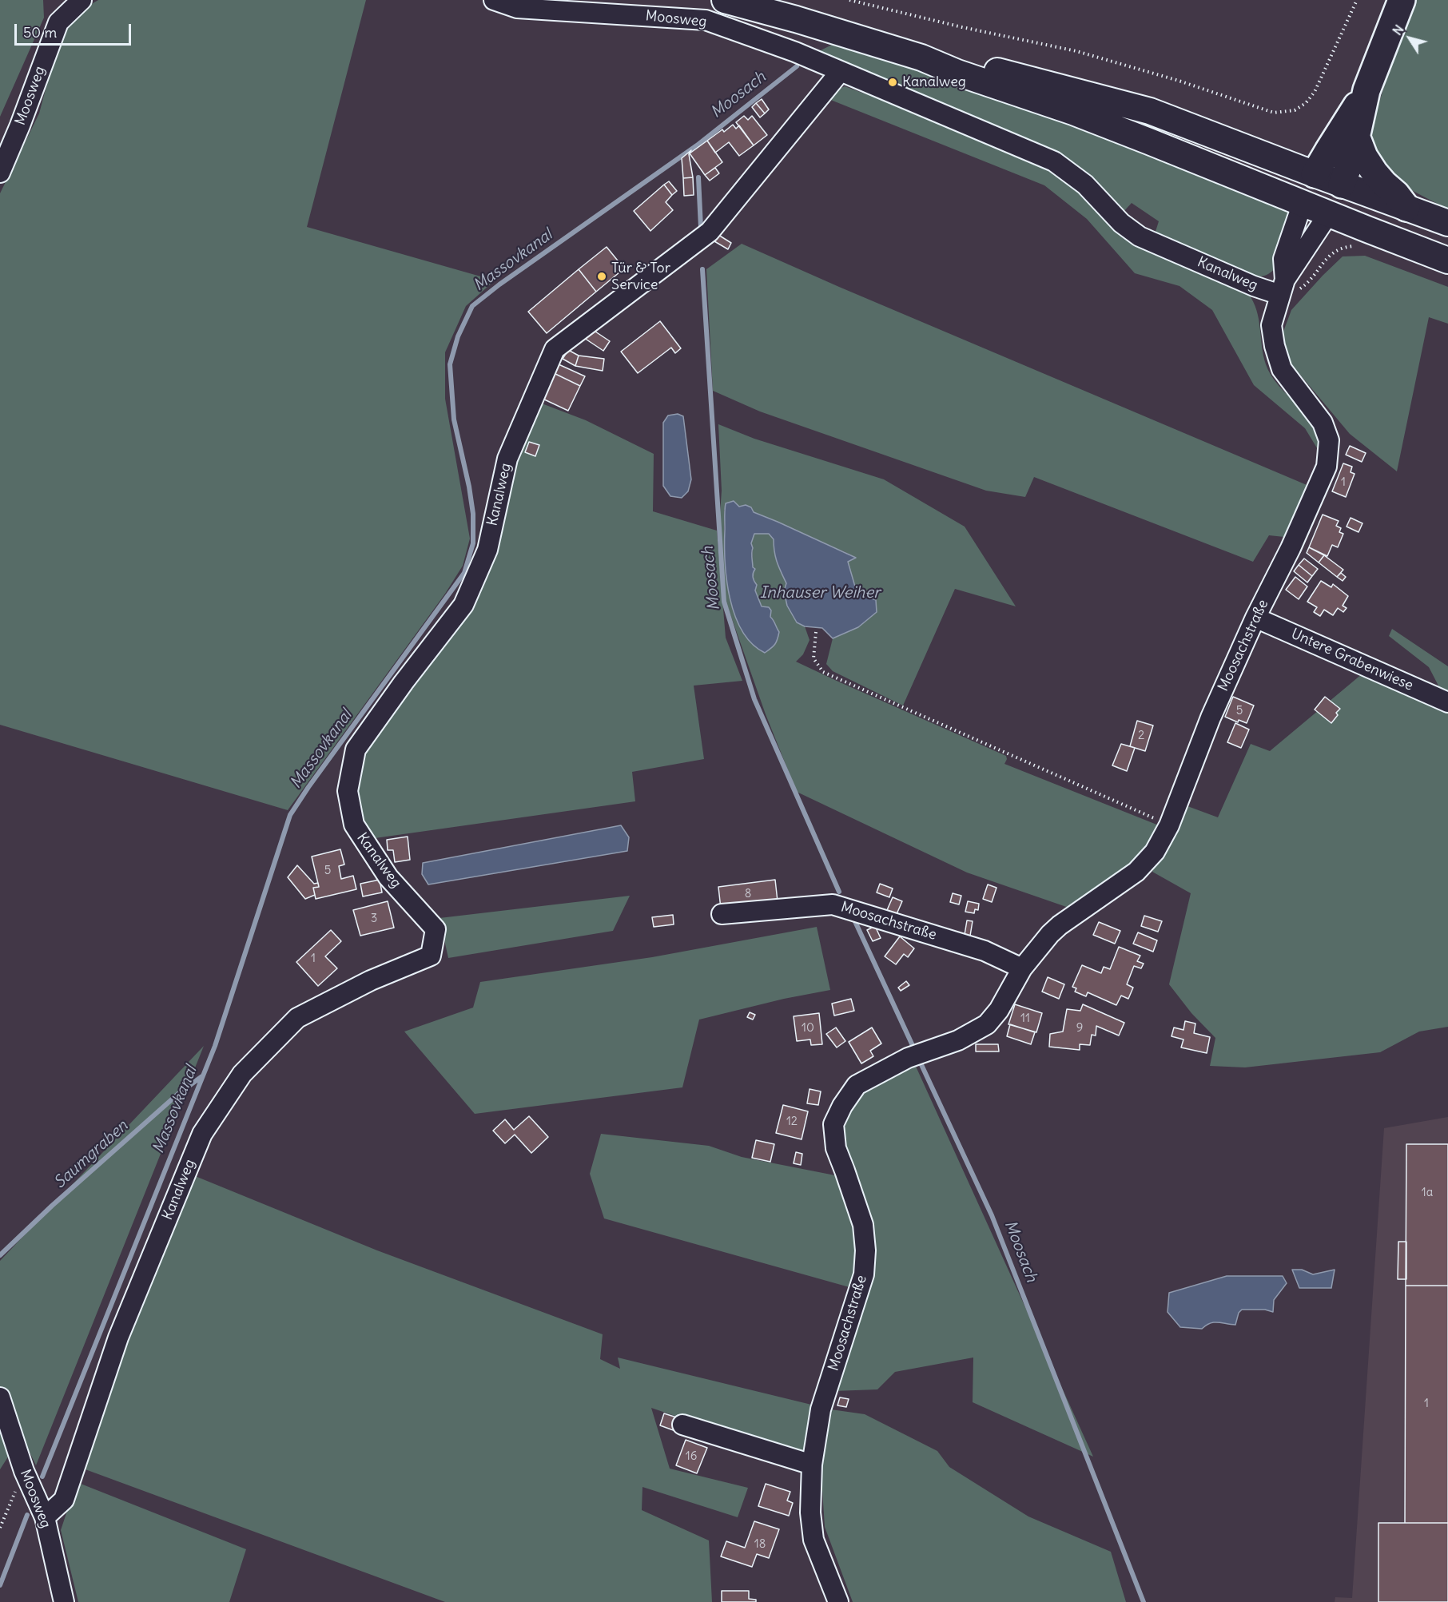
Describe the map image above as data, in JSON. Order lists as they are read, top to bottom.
{
  "streets": {
    "street": [
      "Moosweg",
      "Kanalweg",
      "Moosachstraße",
      "Untere Grabenwiese"
    ]
  },
  "crossings": [
    ["Moosweg", "Kanalweg"],
    ["Kanalweg", "Moosachstraße"],
    ["Moosachstraße", "Untere Grabenwiese"]
  ],
  "water": [
    "Moosach",
    "Massovkanal",
    "Inhauser Weiher",
    "Saumgraben"
  ],
  "places": ["Kanalweg", "Tür & Tor Service"],
  "house_numbers": [
    "1",
    "5",
    "2",
    "5",
    "8",
    "3",
    "1",
    "11",
    "10",
    "9",
    "12",
    "1a",
    "1",
    "16",
    "18"
  ],
  "scale_bar": "50 m",
  "north": "top left"
}
